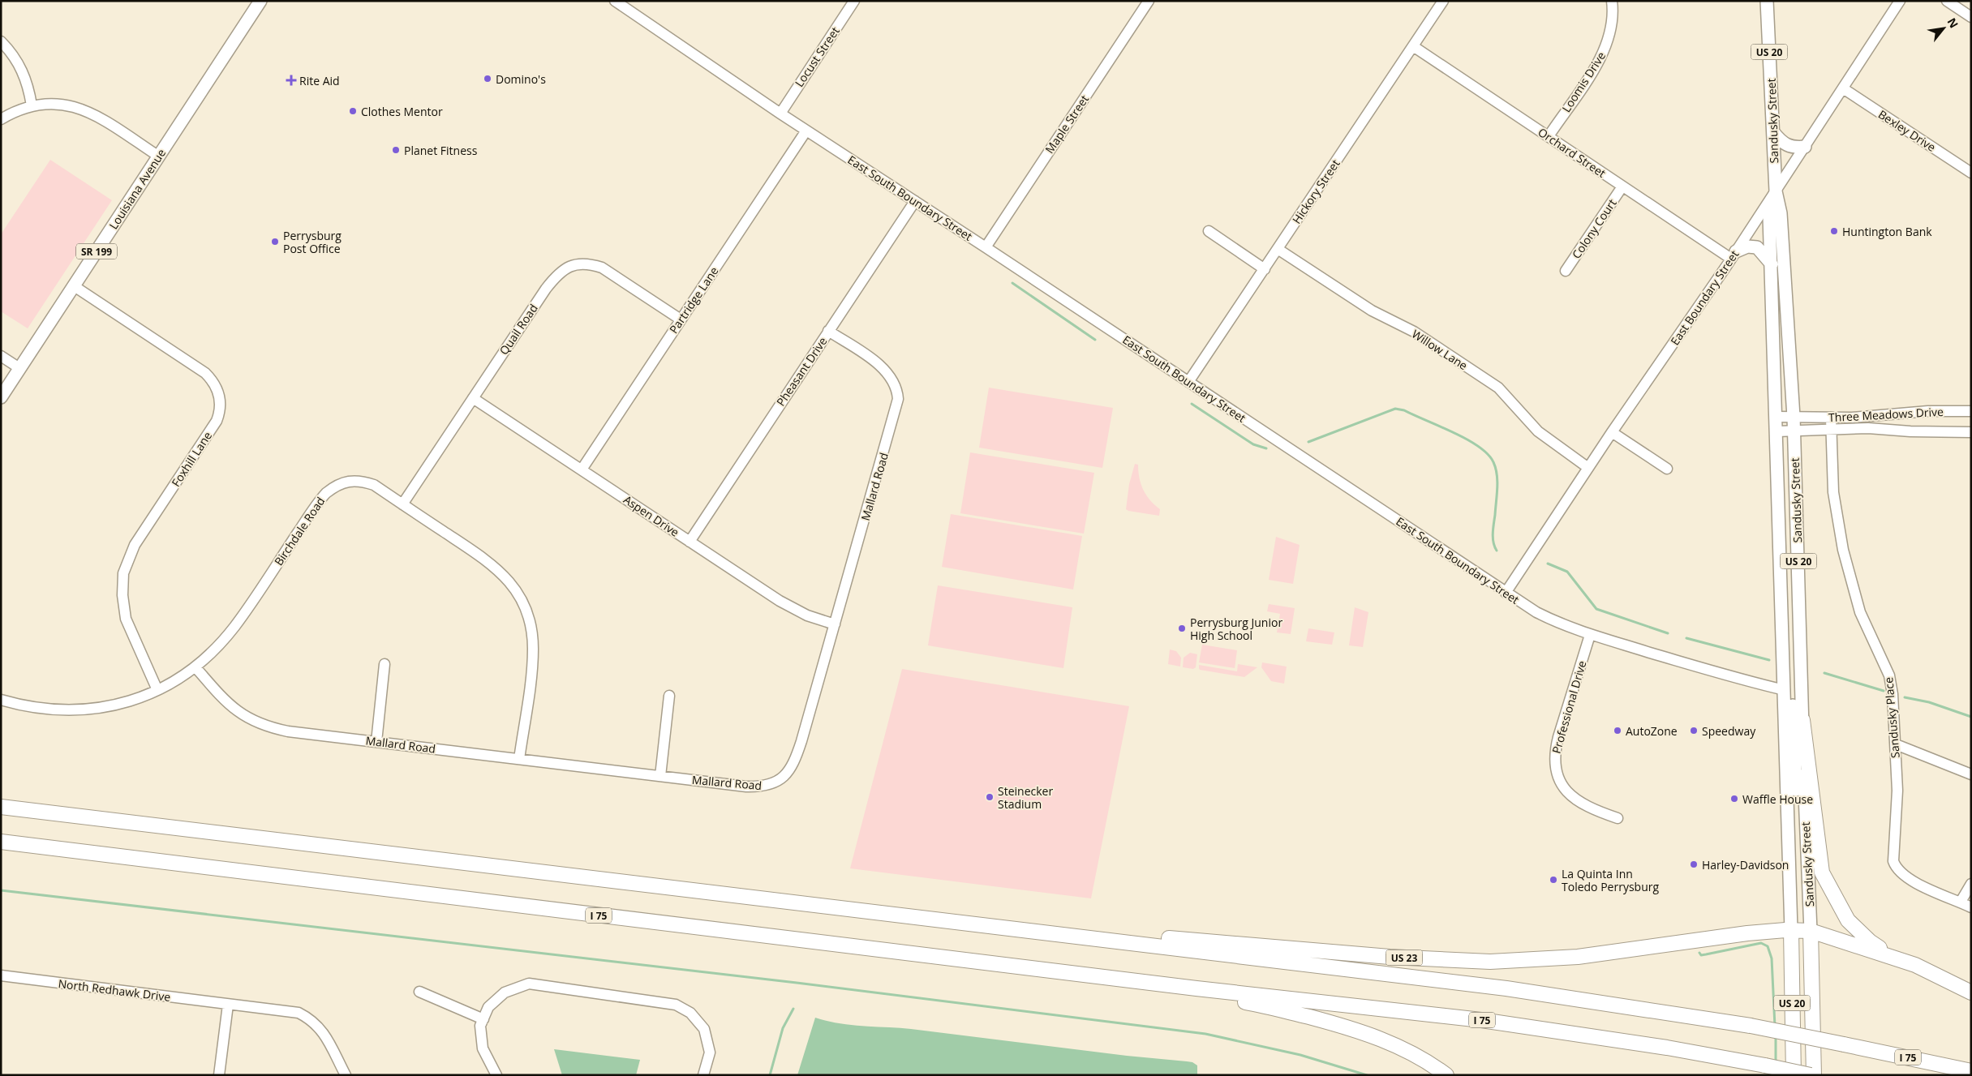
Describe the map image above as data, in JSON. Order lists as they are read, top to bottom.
{
  "streets": {
    "highway": ["US 20", "I 75", "US 23"],
    "main road": ["Sandusky Street", "Louisiana Avenue", "SR 199"],
    "street": [
      "Locust Street",
      "Loomis Drive",
      "Maple Street",
      "Bexley Drive",
      "Orchard Street",
      "Hickory Street",
      "East South Boundary Street",
      "Colony Court",
      "East Boundary Street",
      "Partridge Lane",
      "Quail Road",
      "Willow Lane",
      "Pheasant Drive",
      "Three Meadows Drive",
      "Foxhill Lane",
      "Mallard Road",
      "Aspen Drive",
      "Birchdale Road",
      "Professional Drive",
      "Sandusky Place",
      "North Redhawk Drive"
    ]
  },
  "crossings": [
    ["US 20", "Sandusky Street"],
    ["US 20", "US 23"],
    ["Locust Street", "East South Boundary Street"],
    ["Loomis Drive", "Orchard Street"],
    ["Sandusky Street", "East South Boundary Street"],
    ["Sandusky Street", "East Boundary Street"],
    ["Sandusky Street", "Three Meadows Drive"],
    ["Sandusky Street", "US 23"],
    ["Maple Street", "East South Boundary Street"],
    ["Bexley Drive", "East Boundary Street"],
    ["Orchard Street", "Hickory Street"],
    ["Orchard Street", "Colony Court"],
    ["Orchard Street", "East Boundary Street"],
    ["Louisiana Avenue", "Foxhill Lane"],
    ["Hickory Street", "East South Boundary Street"],
    ["Hickory Street", "Willow Lane"],
    ["East South Boundary Street", "East Boundary Street"],
    ["East South Boundary Street", "Partridge Lane"],
    ["East South Boundary Street", "Pheasant Drive"],
    ["East South Boundary Street", "Professional Drive"],
    ["East Boundary Street", "Willow Lane"],
    ["Partridge Lane", "Quail Road"],
    ["Partridge Lane", "Aspen Drive"],
    ["Quail Road", "Aspen Drive"],
    ["Quail Road", "Birchdale Road"],
    ["Pheasant Drive", "Mallard Road"],
    ["Pheasant Drive", "Aspen Drive"],
    ["Three Meadows Drive", "Sandusky Place"],
    ["Foxhill Lane", "Birchdale Road"],
    ["Mallard Road", "Aspen Drive"],
    ["Mallard Road", "Birchdale Road"],
    ["I 75", "US 23"]
  ],
  "places": {
    "other": [
      "Domino's",
      "Clothes Mentor",
      "Planet Fitness",
      "Huntington Bank",
      "Perrysburg Post Office",
      "Perrysburg Junior High School",
      "AutoZone",
      "Speedway",
      "Steinecker Stadium",
      "Waffle House",
      "Harley-Davidson",
      "La Quinta Inn Toledo Perrysburg"
    ],
    "health": ["Rite Aid"]
  },
  "north": "top right"
}
